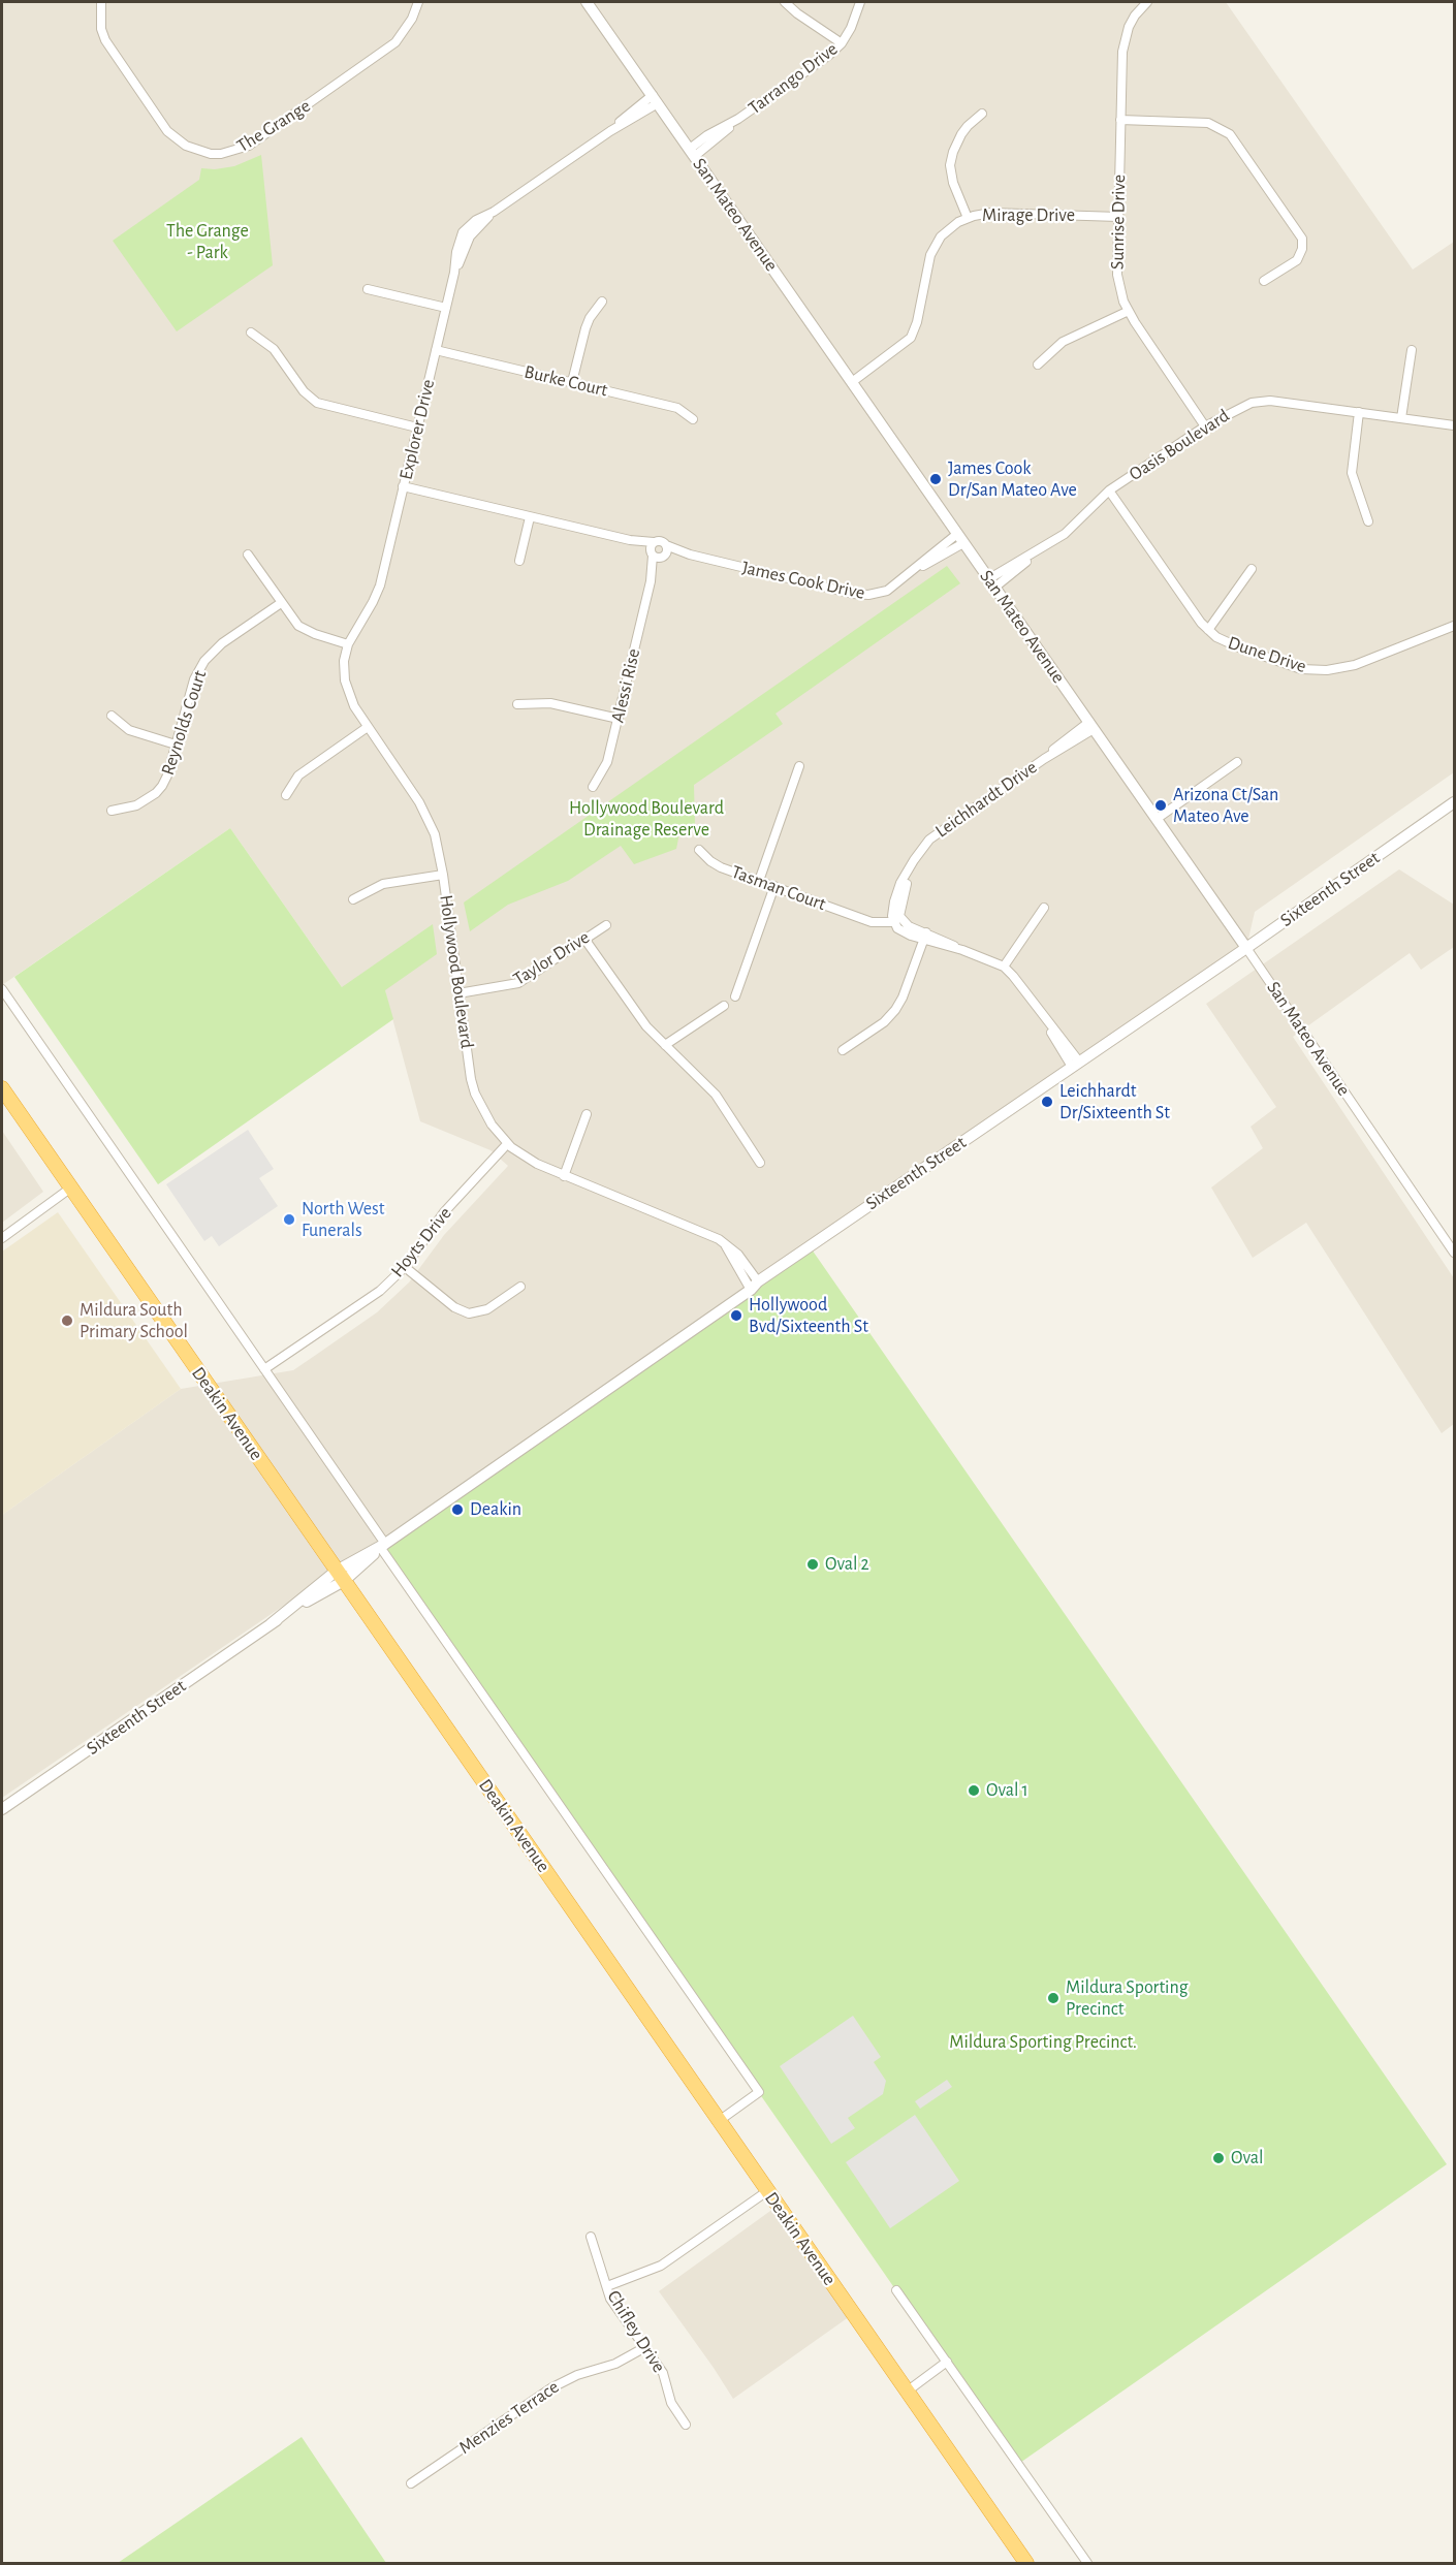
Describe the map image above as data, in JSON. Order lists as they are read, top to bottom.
{
  "streets": {
    "highway": ["Deakin Avenue"],
    "street": [
      "Tarrango Drive",
      "The Grange",
      "San Mateo Avenue",
      "Mirage Drive",
      "Sunrise Drive",
      "Burke Court",
      "Explorer Drive",
      "Oasis Boulevard",
      "James Cook Drive",
      "Dune Drive",
      "Alessi Rise",
      "Reynolds Court",
      "Leichhardt Drive",
      "Tasman Court",
      "Sixteenth Street",
      "Taylor Drive",
      "Hollywood Boulevard",
      "Hoyts Drive",
      "Chifley Drive",
      "Menzies Terrace"
    ]
  },
  "crossings": [
    ["Tarrango Drive", "San Mateo Avenue"],
    ["San Mateo Avenue", "Mirage Drive"],
    ["San Mateo Avenue", "Explorer Drive"],
    ["San Mateo Avenue", "Oasis Boulevard"],
    ["San Mateo Avenue", "James Cook Drive"],
    ["San Mateo Avenue", "Leichhardt Drive"],
    ["San Mateo Avenue", "Sixteenth Street"],
    ["Mirage Drive", "Sunrise Drive"],
    ["Sunrise Drive", "Oasis Boulevard"],
    ["Burke Court", "Explorer Drive"],
    ["Explorer Drive", "James Cook Drive"],
    ["Explorer Drive", "Hollywood Boulevard"],
    ["Oasis Boulevard", "Dune Drive"],
    ["James Cook Drive", "Alessi Rise"],
    ["Leichhardt Drive", "Tasman Court"],
    ["Tasman Court", "Sixteenth Street"],
    ["Sixteenth Street", "Hollywood Boulevard"],
    ["Sixteenth Street", "Deakin Avenue"],
    ["Taylor Drive", "Hollywood Boulevard"],
    ["Hollywood Boulevard", "Hoyts Drive"],
    ["Chifley Drive", "Menzies Terrace"]
  ],
  "parks": ["The Grange - Park", "Hollywood Boulevard Drainage Reserve", "Mildura Sporting Precinct."],
  "places": [
    "James Cook Dr/San Mateo Ave",
    "Arizona Ct/San Mateo Ave",
    "Leichhardt Dr/Sixteenth St",
    "North West Funerals",
    "Hollywood Bvd/Sixteenth St",
    "Mildura South Primary School",
    "Deakin",
    "Oval 2",
    "Oval 1",
    "Mildura Sporting Precinct",
    "Oval"
  ]
}
